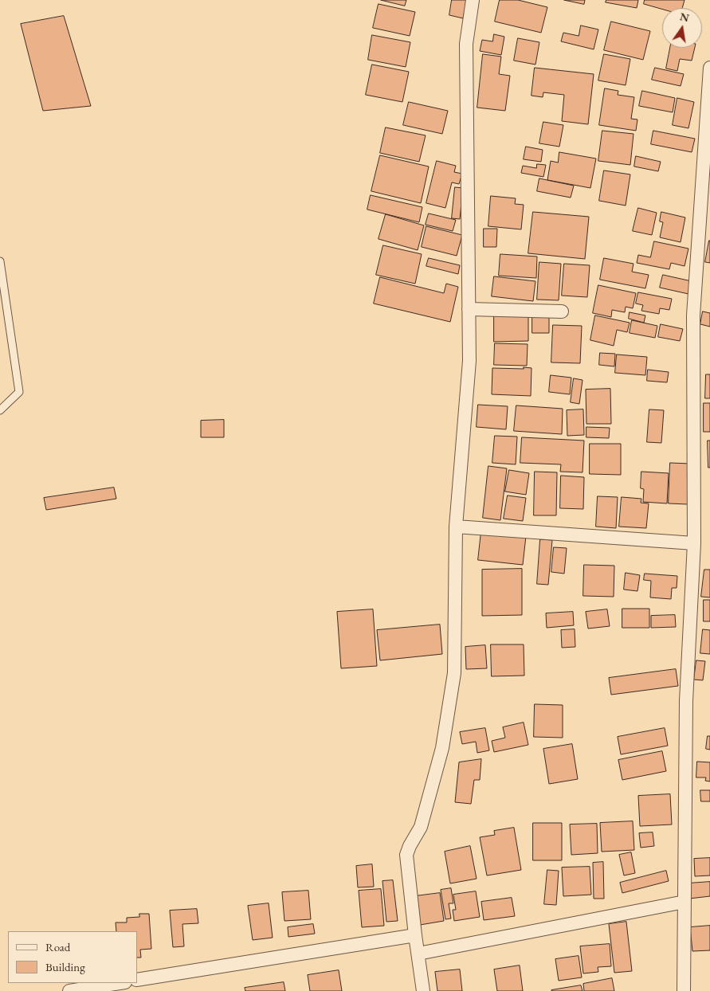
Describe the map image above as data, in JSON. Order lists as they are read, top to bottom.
{
  "legend": ["Road", "Building"],
  "north": "top"
}
